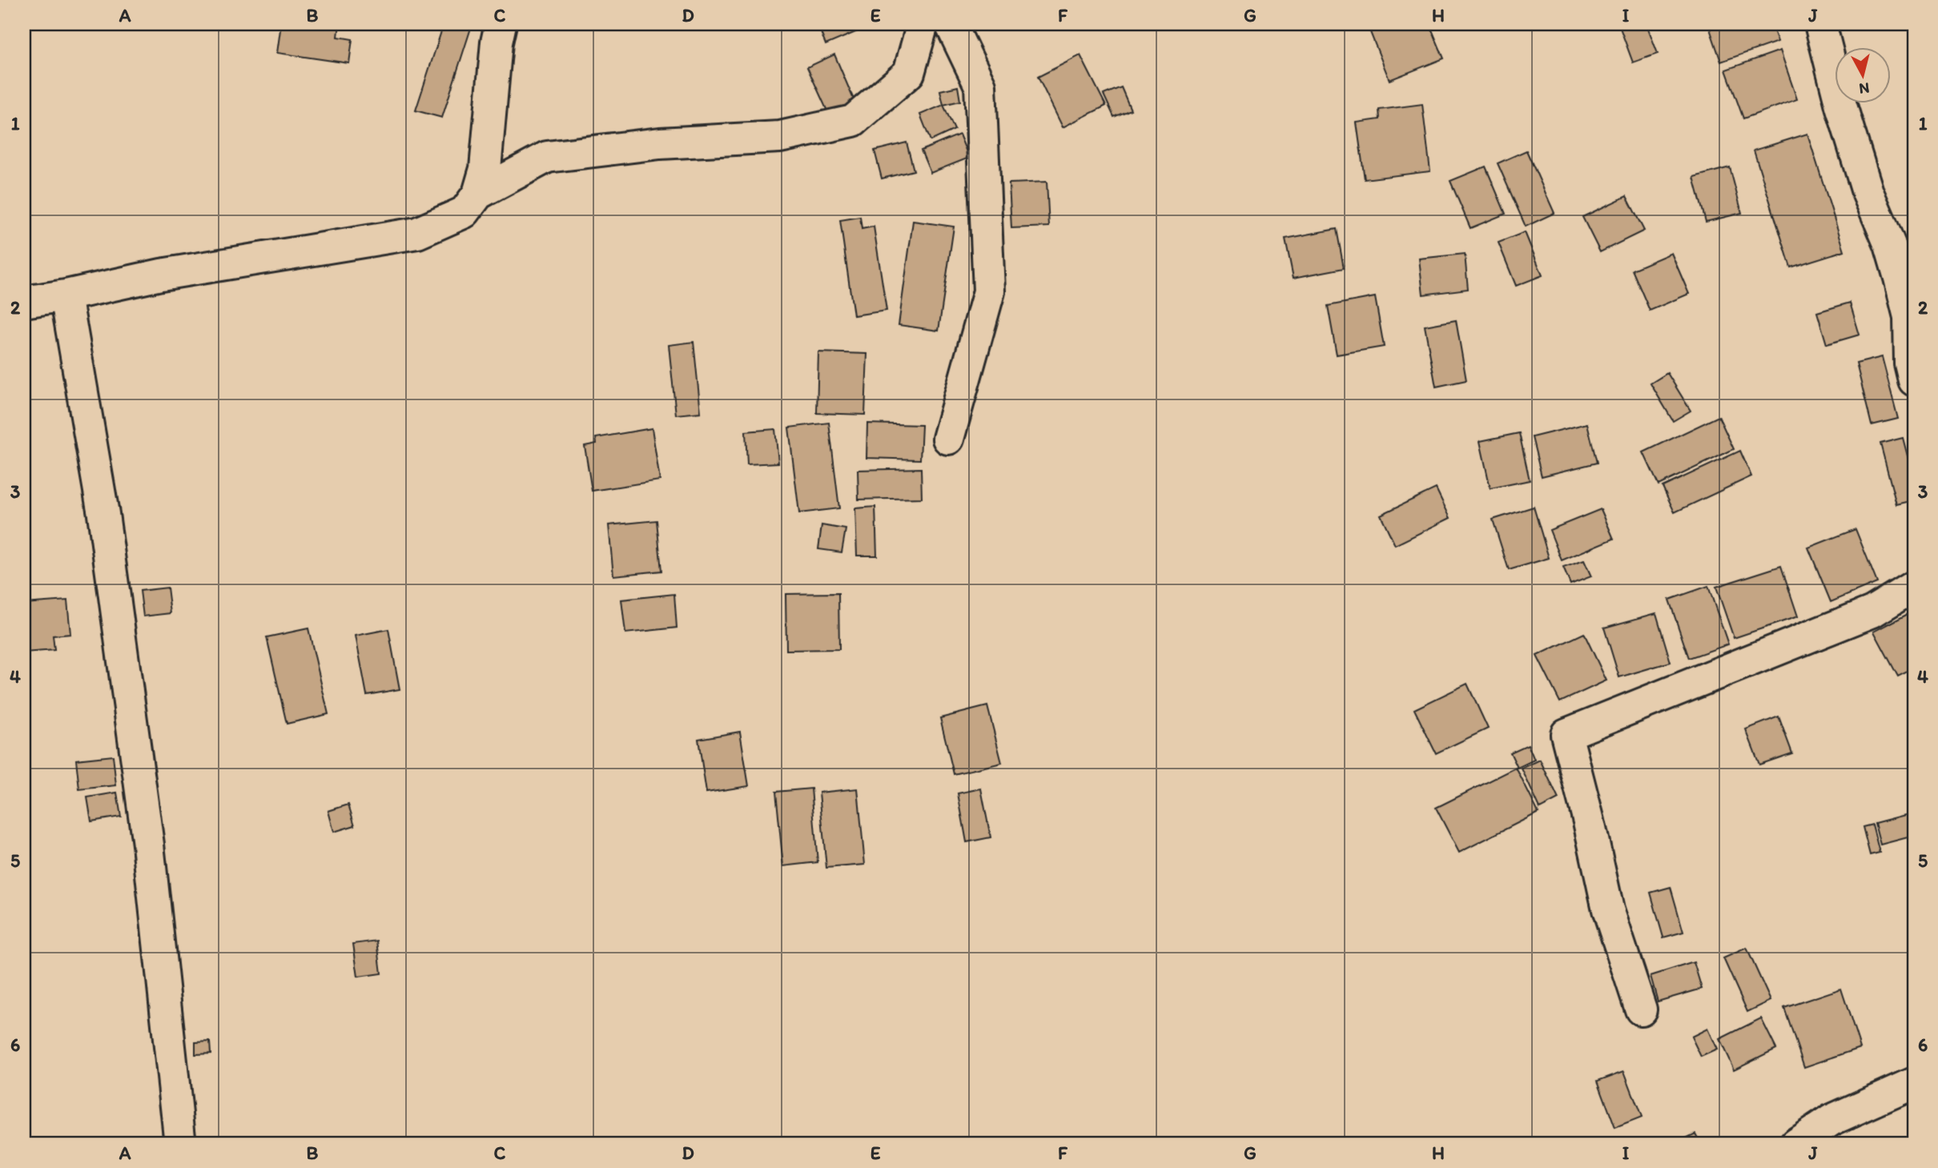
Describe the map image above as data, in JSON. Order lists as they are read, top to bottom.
{
  "north": "bottom",
  "grid": {
    "columns": [
      "A",
      "B",
      "C",
      "D",
      "E",
      "F",
      "G",
      "H",
      "I",
      "J"
    ],
    "rows": [
      "1",
      "2",
      "3",
      "4",
      "5",
      "6"
    ]
  }
}
